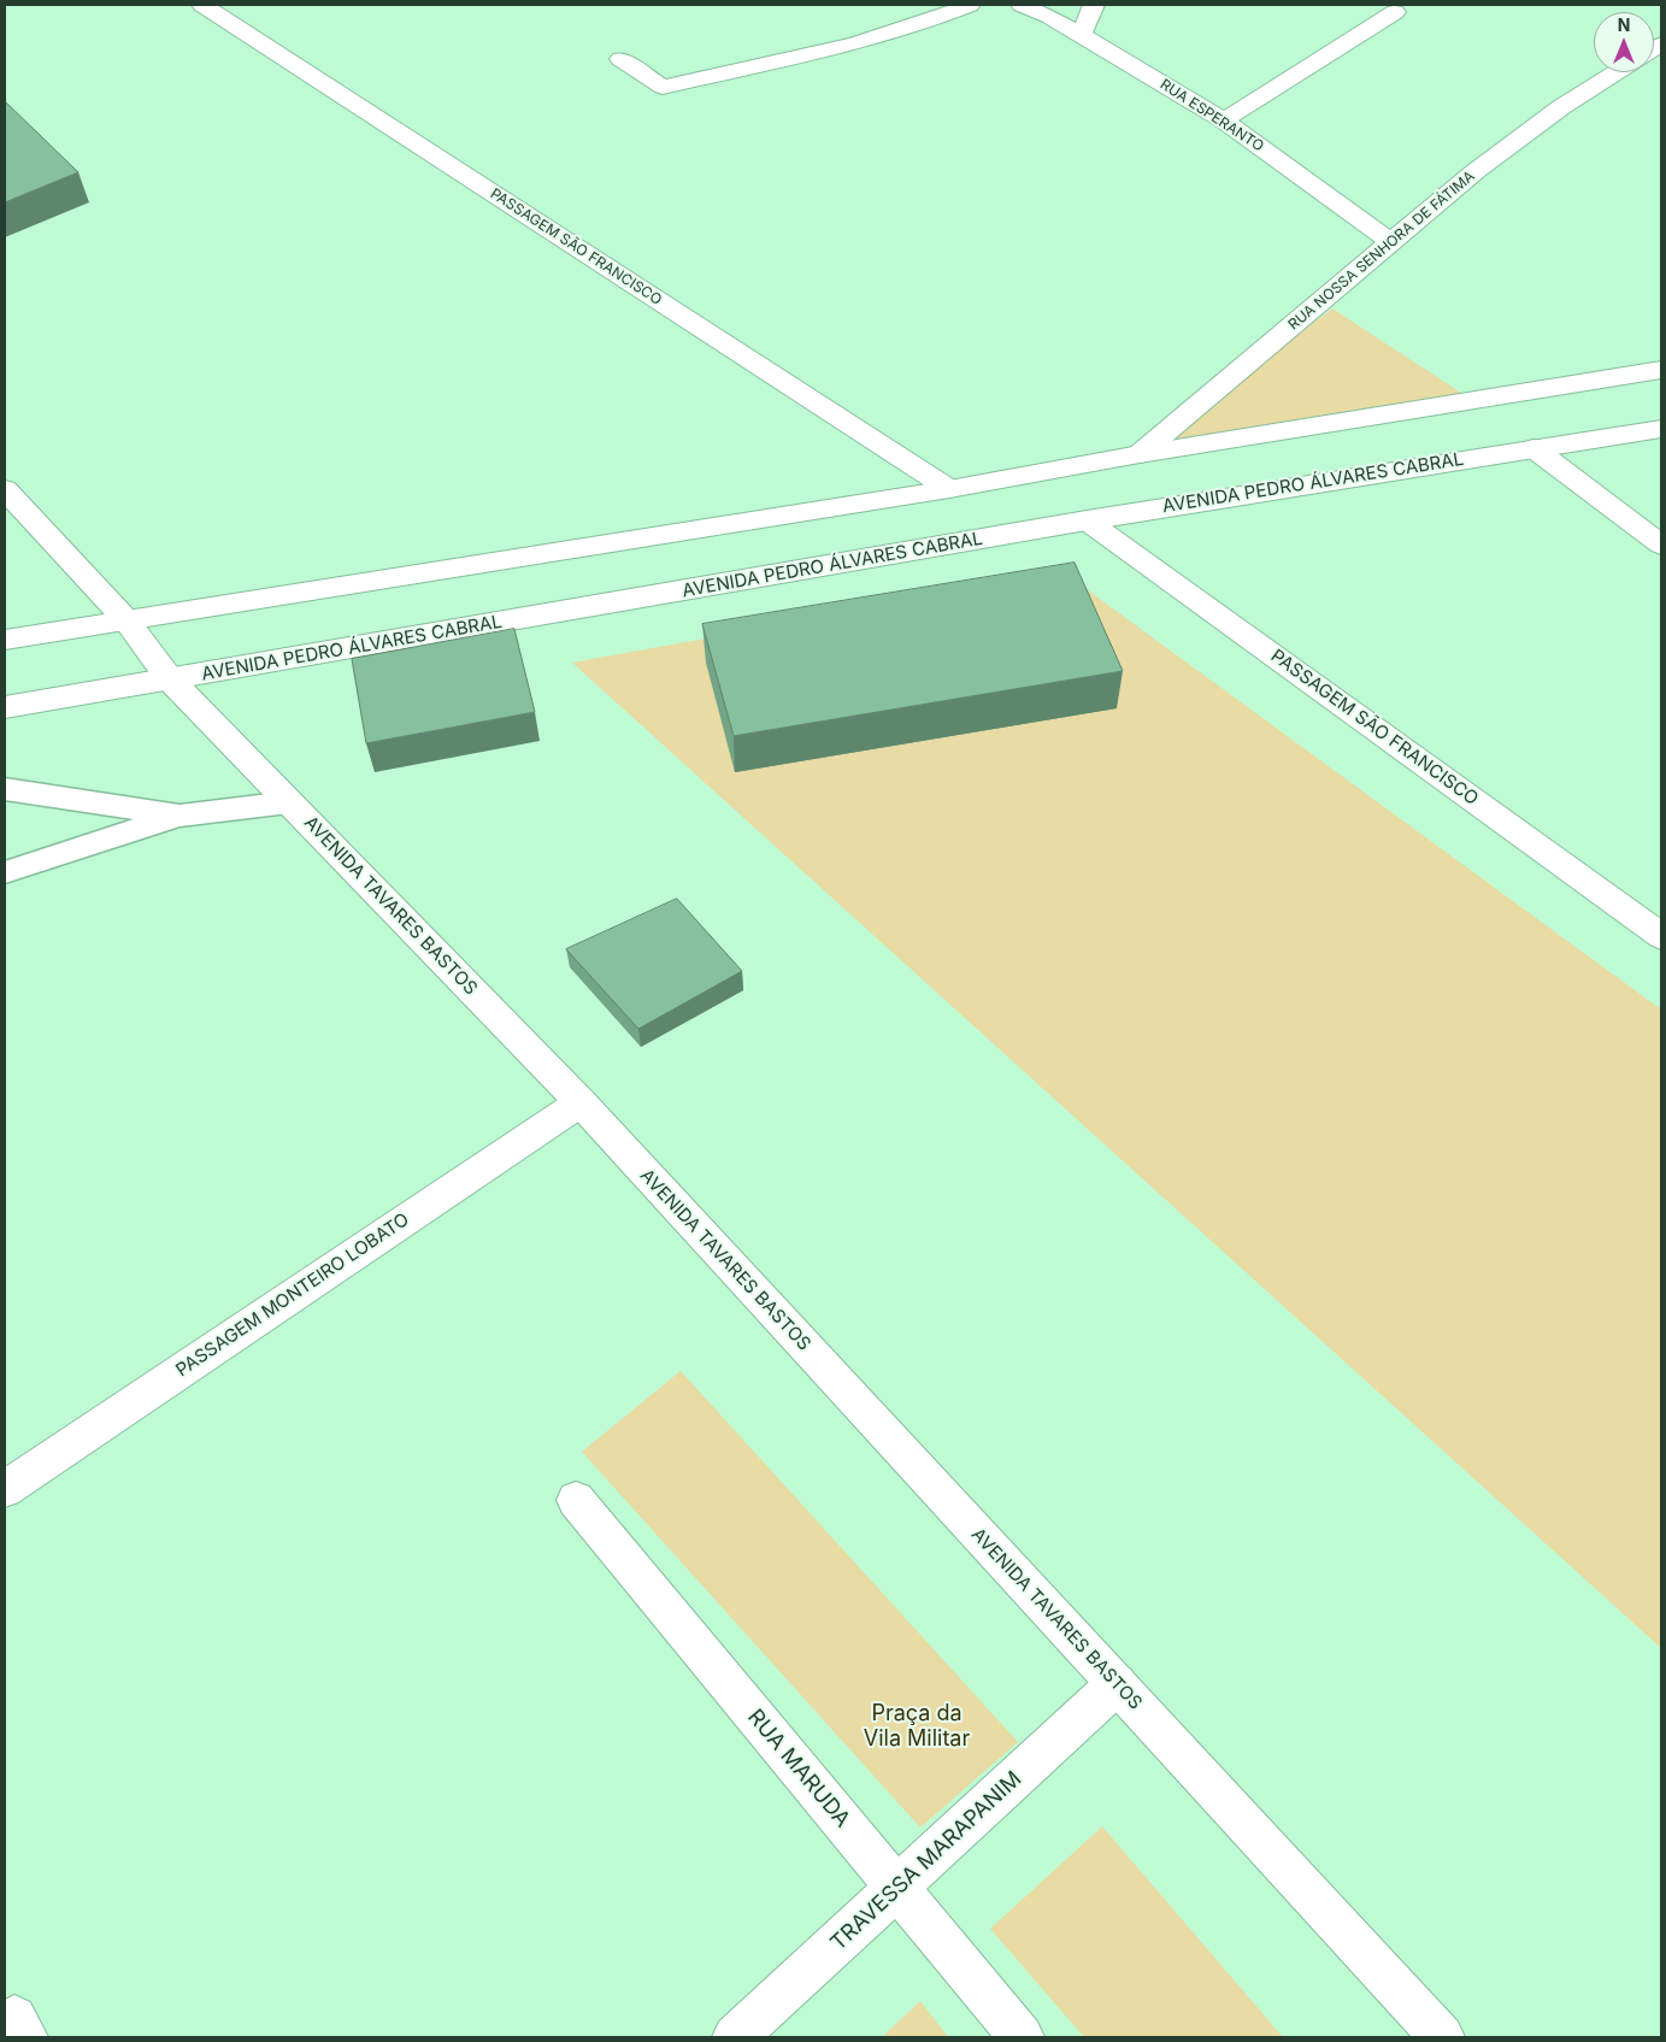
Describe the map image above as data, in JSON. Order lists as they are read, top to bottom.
{
  "streets": {
    "street": [
      "RUA ESPERANTO",
      "PASSAGEM SÃO FRANCISCO",
      "RUA NOSSA SENHORA DE FÁTIMA",
      "AVENIDA PEDRO ÁLVARES CABRAL",
      "AVENIDA TAVARES BASTOS",
      "PASSAGEM MONTEIRO LOBATO",
      "RUA MARUDA",
      "TRAVESSA MARAPANIM"
    ]
  },
  "crossings": [
    ["RUA ESPERANTO", "RUA NOSSA SENHORA DE FÁTIMA"],
    ["PASSAGEM SÃO FRANCISCO", "AVENIDA PEDRO ÁLVARES CABRAL"],
    ["AVENIDA PEDRO ÁLVARES CABRAL", "AVENIDA TAVARES BASTOS"],
    ["AVENIDA TAVARES BASTOS", "PASSAGEM MONTEIRO LOBATO"],
    ["AVENIDA TAVARES BASTOS", "TRAVESSA MARAPANIM"],
    ["RUA MARUDA", "TRAVESSA MARAPANIM"]
  ],
  "parks": ["Praça da Vila Militar"],
  "north": "top"
}
